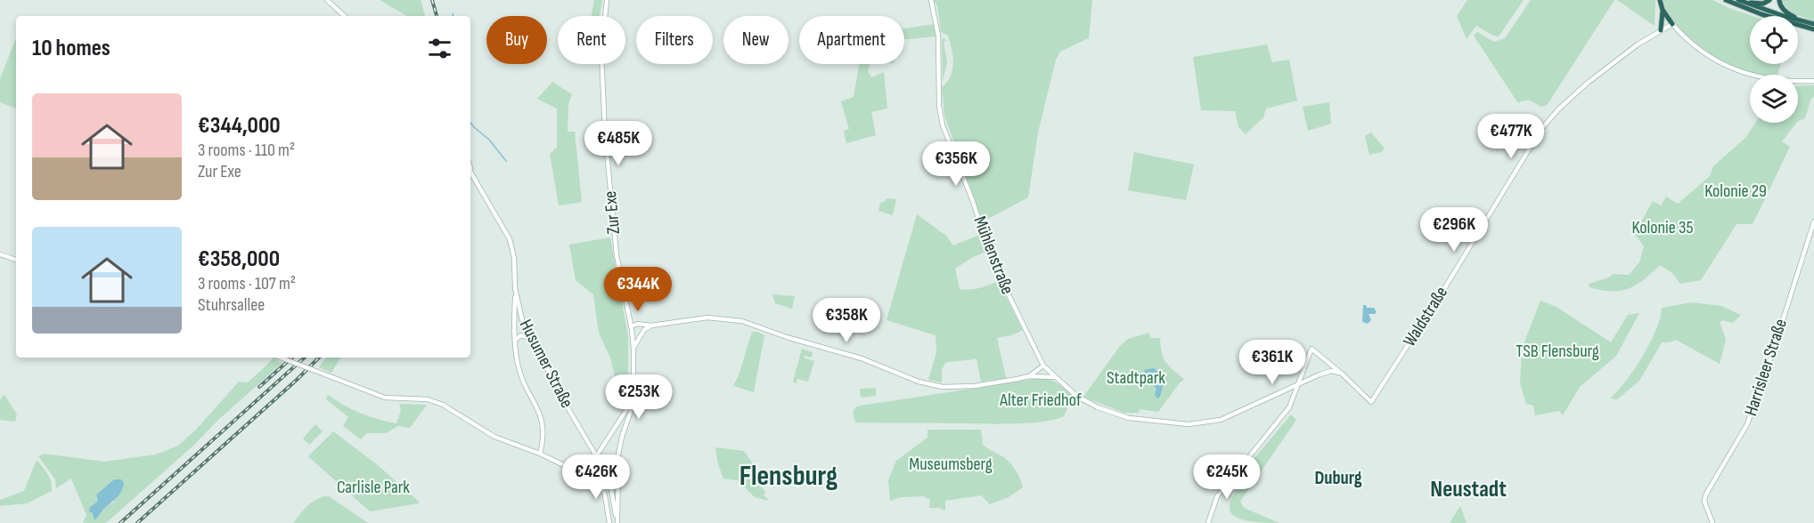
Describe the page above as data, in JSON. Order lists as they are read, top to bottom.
{
  "streets": {
    "main road": [
      "Zur Exe",
      "Mühlenstraße",
      "Waldstraße",
      "Husumer Straße",
      "Harrisleer Straße"
    ]
  },
  "crossings": [
    ["Zur Exe", "Husumer Straße"]
  ],
  "districts": ["Flensburg", "Duburg", "Neustadt"],
  "parks": [
    "Kolonie 29",
    "Kolonie 35",
    "TSB Flensburg",
    "Stadtpark",
    "Alter Friedhof",
    "Museumsberg",
    "Carlisle Park"
  ],
  "page": {
    "chip": [
      "Buy",
      "Rent",
      "Filters",
      "New",
      "Apartment"
    ],
    "heading": "10 homes",
    "list": [
      {
        "name": "€344,000",
        "note": "3 rooms · 110 m² · Zur Exe"
      },
      {
        "name": "€358,000",
        "note": "3 rooms · 107 m² · Stuhrsallee"
      }
    ],
    "price": [
      "€477K",
      "€485K",
      "€356K",
      "€296K",
      "€344K",
      "€358K",
      "€361K",
      "€253K",
      "€426K",
      "€245K"
    ]
  }
}
